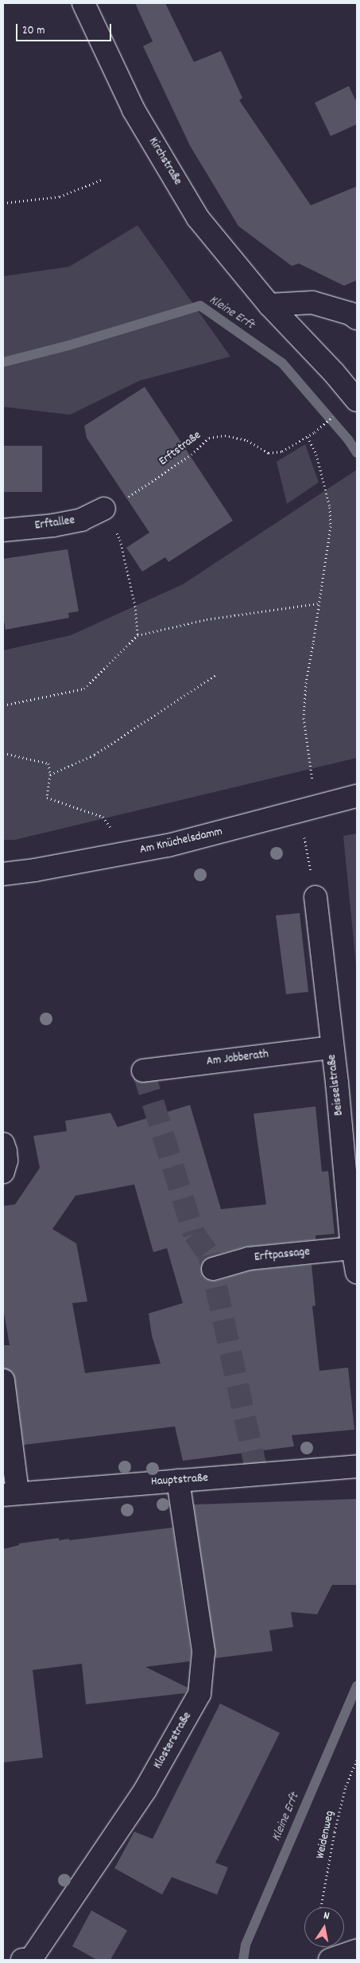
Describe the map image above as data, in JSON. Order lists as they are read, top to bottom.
{
  "streets": {
    "street": [
      "Kirchstraße",
      "Erftallee",
      "Am Knüchelsdamm",
      "Am Jobberath",
      "Beisselstraße",
      "Erftpassage",
      "Hauptstraße",
      "Klosterstraße"
    ],
    "path": ["Erftstraße", "Weidenweg"]
  },
  "crossings": [
    ["Erftstraße", "Erftallee"],
    ["Am Jobberath", "Beisselstraße"],
    ["Beisselstraße", "Erftpassage"],
    ["Hauptstraße", "Klosterstraße"]
  ],
  "water": ["Kleine Erft"],
  "scale_bar": "20 m",
  "north": "top"
}
